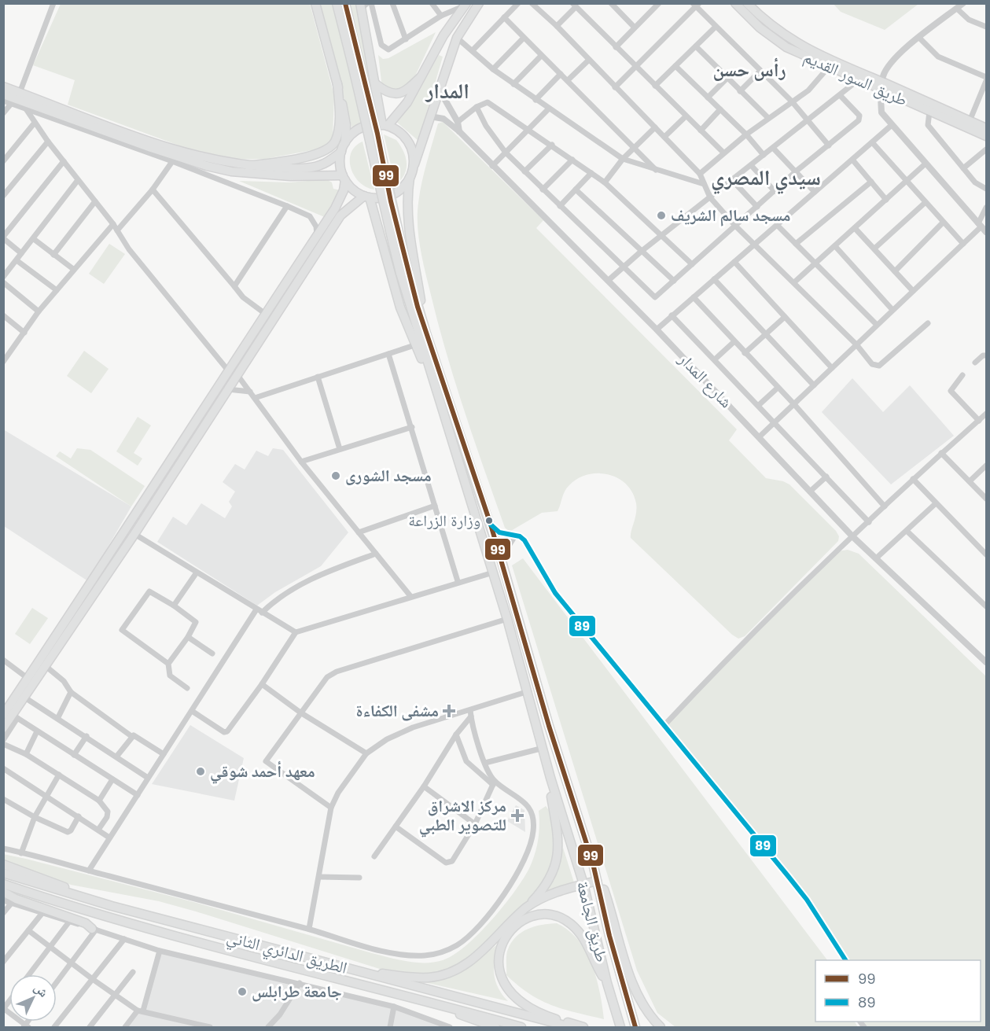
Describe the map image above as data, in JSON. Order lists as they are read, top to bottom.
{
  "streets": {
    "main road": ["طريق السور القديم", "طريق الجامعة", "الطريق الدائري الثاني"],
    "street": ["شارع المدار"]
  },
  "districts": ["رأس حسن", "المدار", "سيدي المصري"],
  "places": {
    "other": [
      "مسجد سالم الشريف",
      "مسجد الشورى",
      "وزارة الزراعة",
      "معهد أحمد شوقي",
      "جامعة طرابلس"
    ],
    "health": ["مشفى الكفاءة", "مركز الاشراق للتصوير الطبي"]
  },
  "lines": ["transit line 99", "transit line 89"],
  "legend": ["99", "89"],
  "north": "top right"
}
